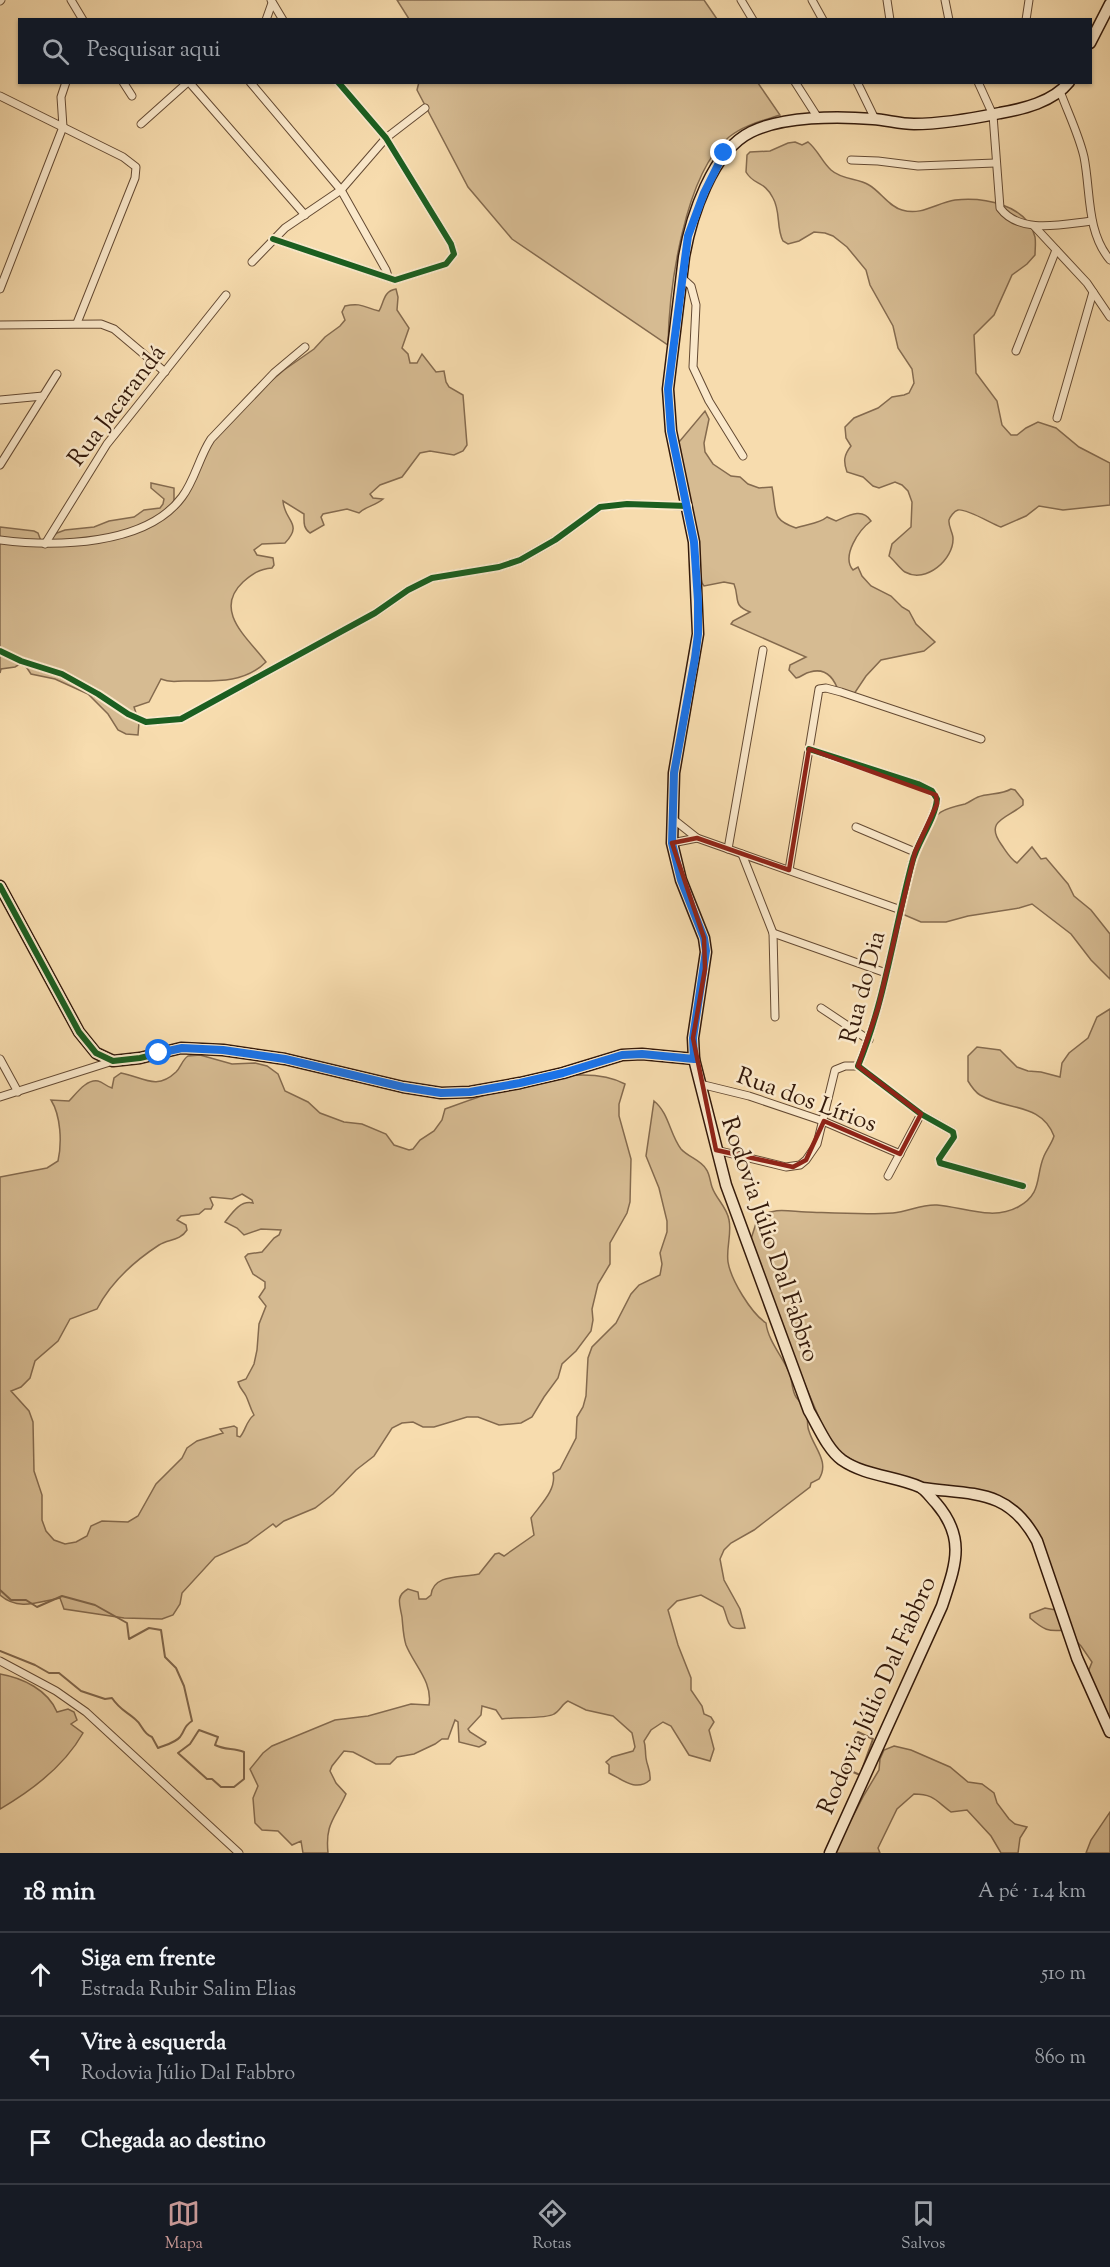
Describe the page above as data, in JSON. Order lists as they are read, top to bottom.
{
  "streets": {
    "main road": ["Rodovia Júlio Dal Fabbro"],
    "street": ["Rua Jacarandá", "Rua do Dia", "Rua dos Lírios"]
  },
  "crossings": [
    ["Rua dos Lírios", "Rodovia Júlio Dal Fabbro"]
  ],
  "page": {
    "search": "Pesquisar aqui",
    "heading": ["18 min", "A pé · 1.4 km"],
    "list": [
      ["Siga em frente", "Estrada Rubir Salim Elias", "510 m"],
      ["Vire à esquerda", "Rodovia Júlio Dal Fabbro", "860 m"],
      "Chegada ao destino"
    ],
    "nav": ["Mapa", "Rotas", "Salvos"]
  }
}
